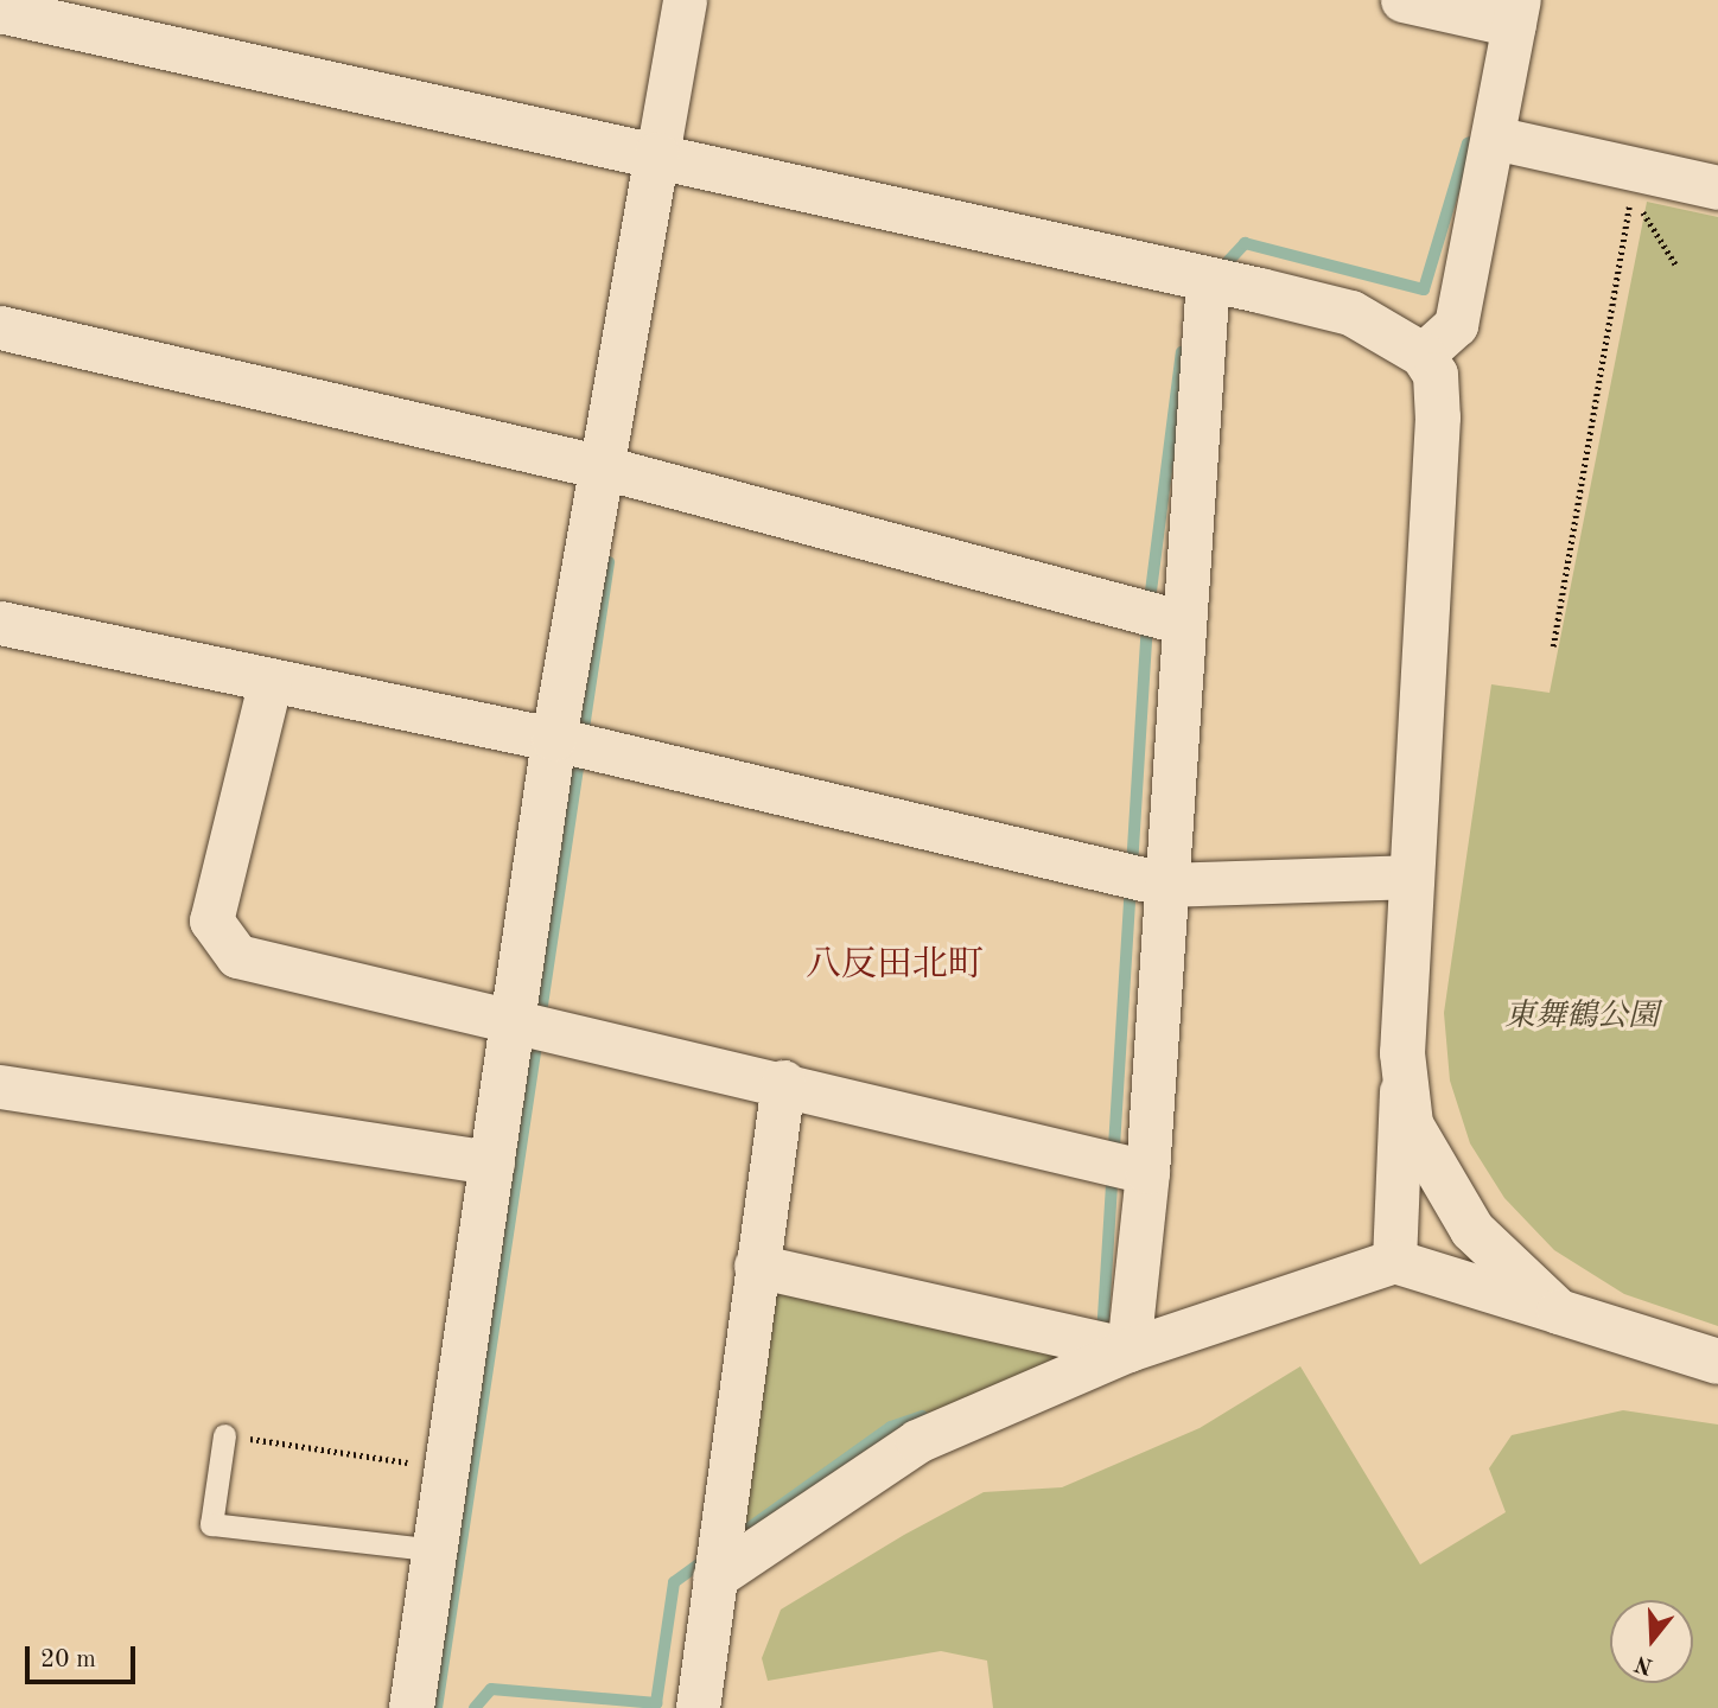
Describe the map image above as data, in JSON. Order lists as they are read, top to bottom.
{
  "districts": ["八反田北町"],
  "parks": ["東舞鶴公園"],
  "scale_bar": "20 m",
  "north": "bottom"
}
